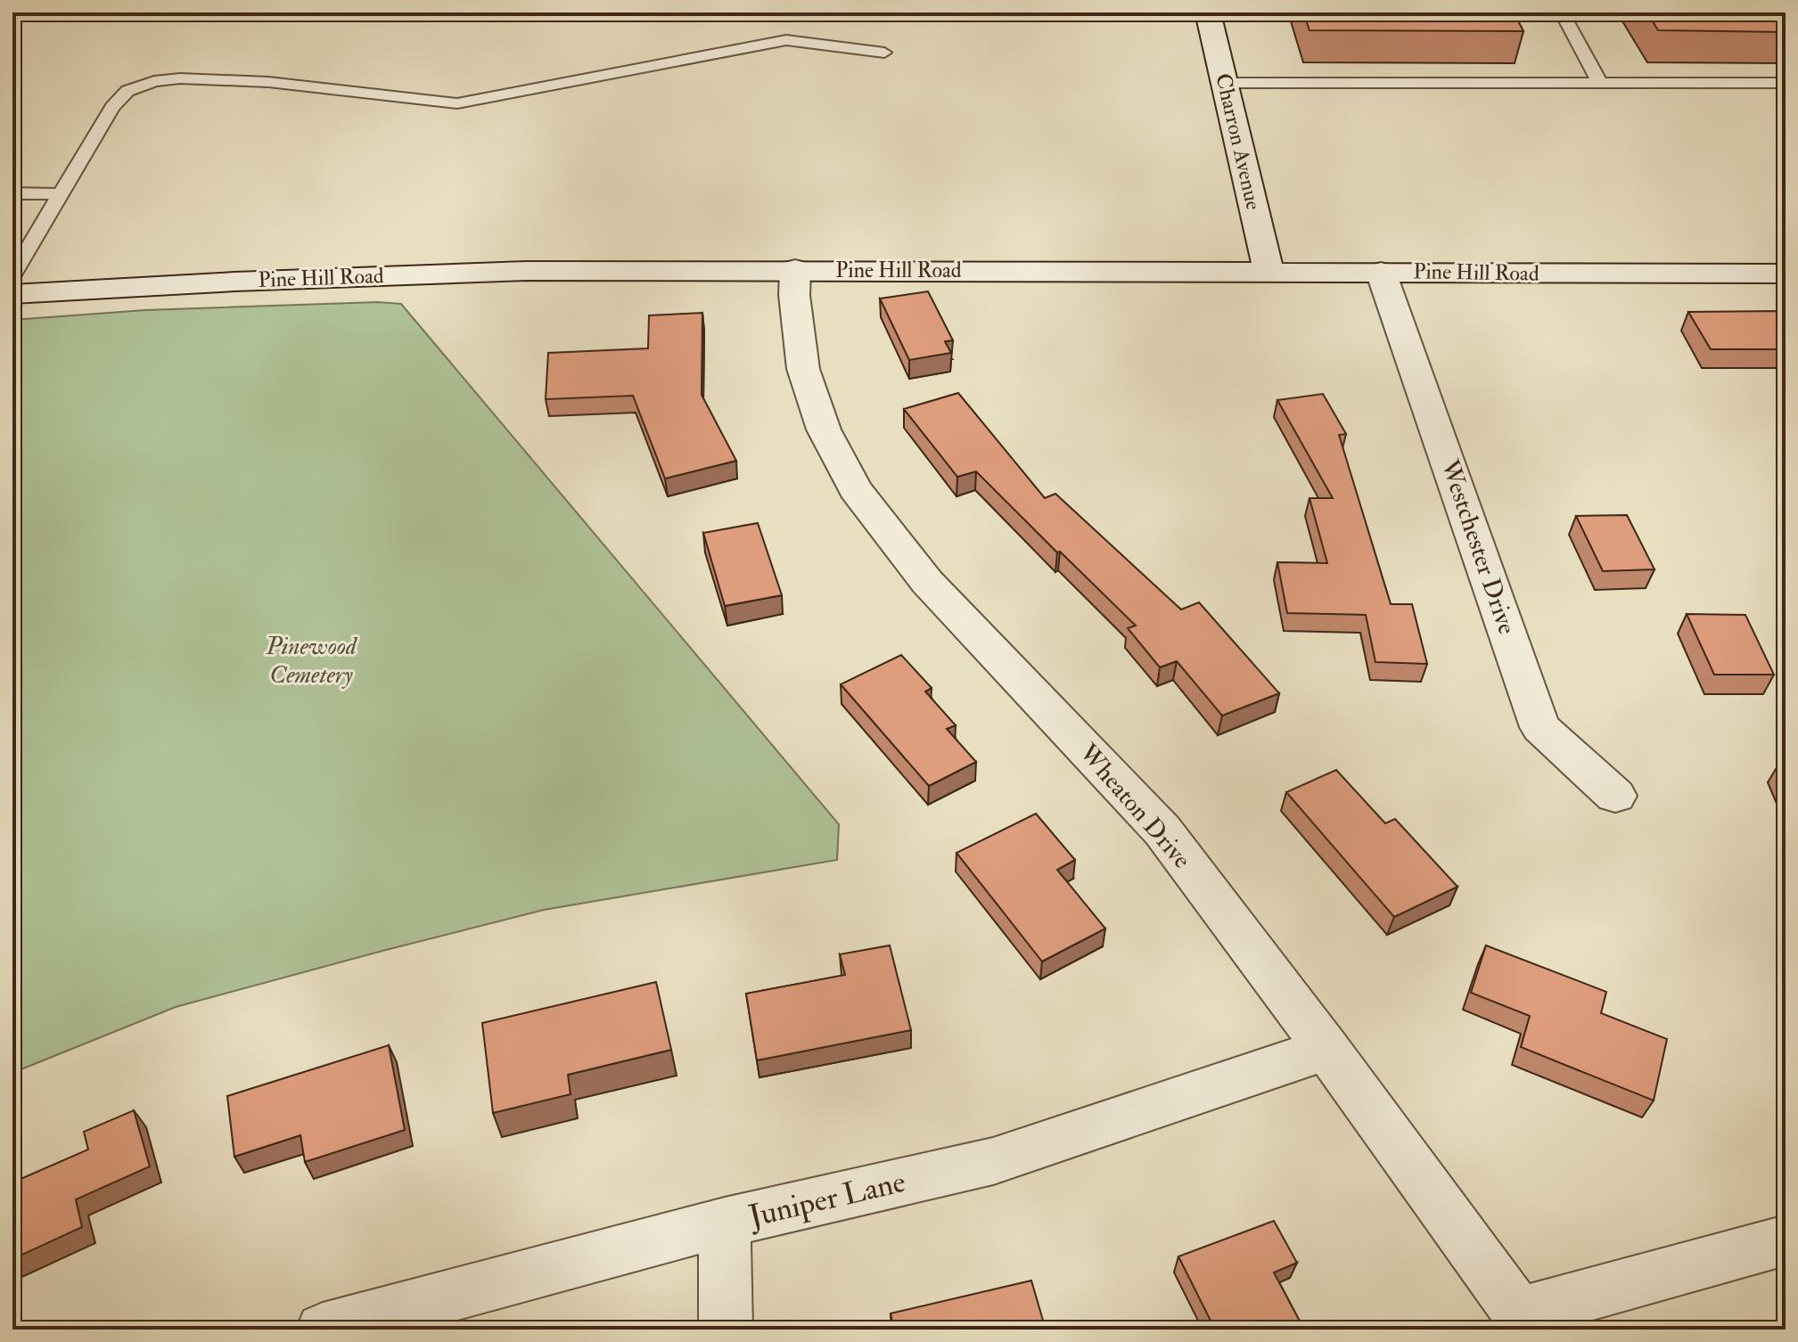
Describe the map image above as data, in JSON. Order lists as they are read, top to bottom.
{
  "streets": {
    "street": [
      "Charron Avenue",
      "Pine Hill Road",
      "Westchester Drive",
      "Wheaton Drive",
      "Juniper Lane"
    ]
  },
  "crossings": [
    ["Charron Avenue", "Pine Hill Road"],
    ["Pine Hill Road", "Westchester Drive"],
    ["Pine Hill Road", "Wheaton Drive"],
    ["Wheaton Drive", "Juniper Lane"]
  ],
  "parks": ["Pinewood Cemetery"]
}
